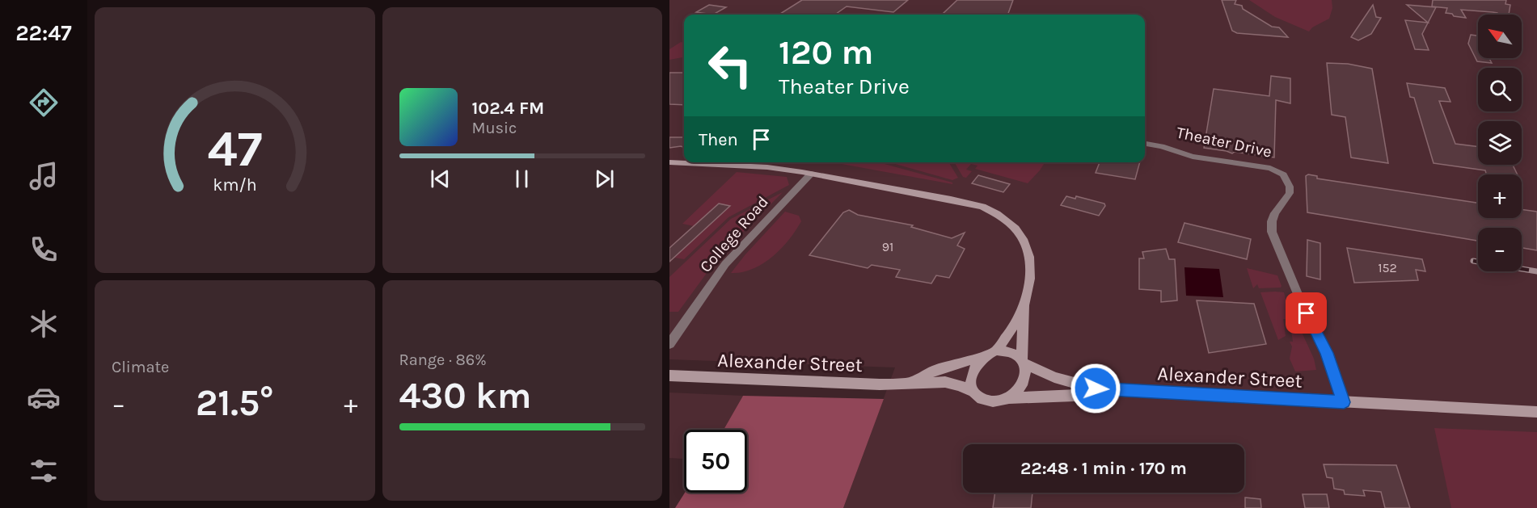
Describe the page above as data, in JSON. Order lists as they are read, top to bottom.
{
  "streets": {
    "main road": ["Alexander Street"],
    "street": ["Theater Drive", "College Road"]
  },
  "crossings": [
    ["Theater Drive", "Alexander Street"]
  ],
  "house_numbers": ["91", "152"],
  "north": "top left",
  "page": {
    "tabs": "22:47",
    "map_buttons": ["+", "−"],
    "turn": ["120 m", "Theater Drive"],
    "song": ["102.4 FM", "Music"],
    "then": "Then",
    "tile": [
      "Climate",
      ["Range · 86%", "430 km"]
    ],
    "heat": ["−", "21.5°", "+"],
    "limit": "50",
    "trip": "22:48 · 1 min · 170 m",
    "gauge": ["47", "km/h"]
  }
}
